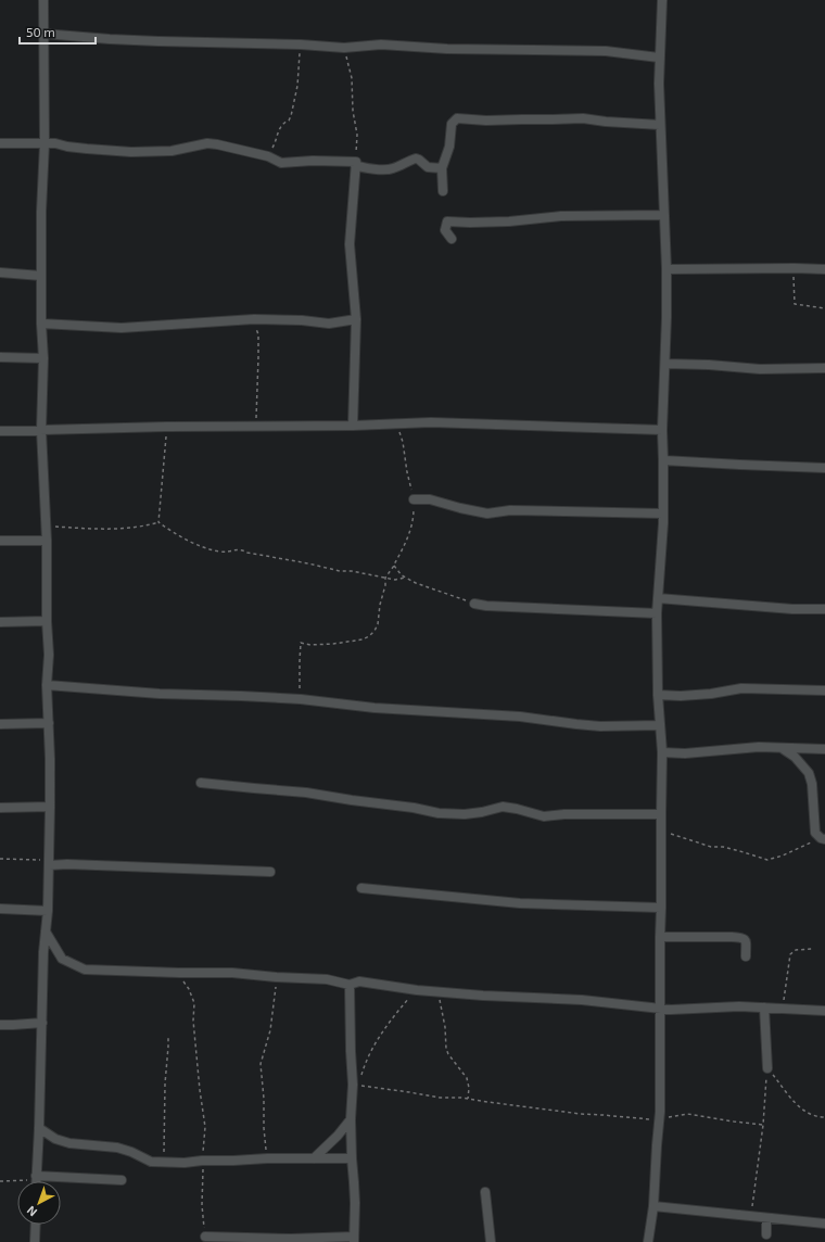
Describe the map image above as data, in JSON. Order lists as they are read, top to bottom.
{
  "scale_bar": "50 m",
  "north": "bottom left"
}
